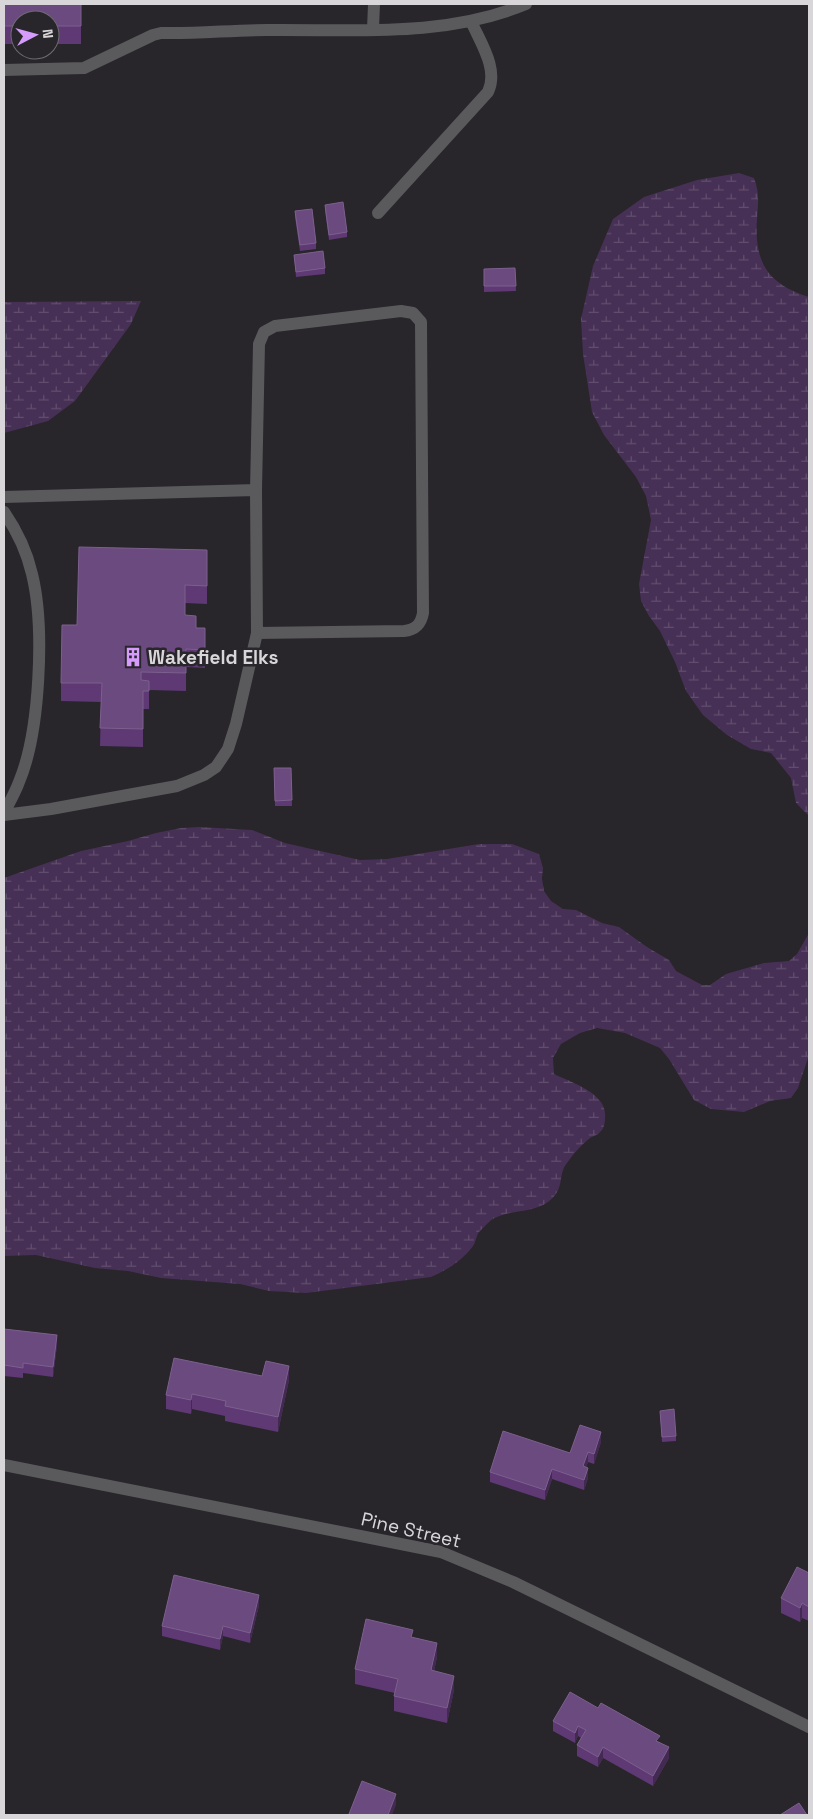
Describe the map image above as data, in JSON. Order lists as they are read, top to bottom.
{
  "streets": {
    "street": ["Pine Street"]
  },
  "places": {
    "building": ["Wakefield Elks"]
  },
  "north": "right"
}
